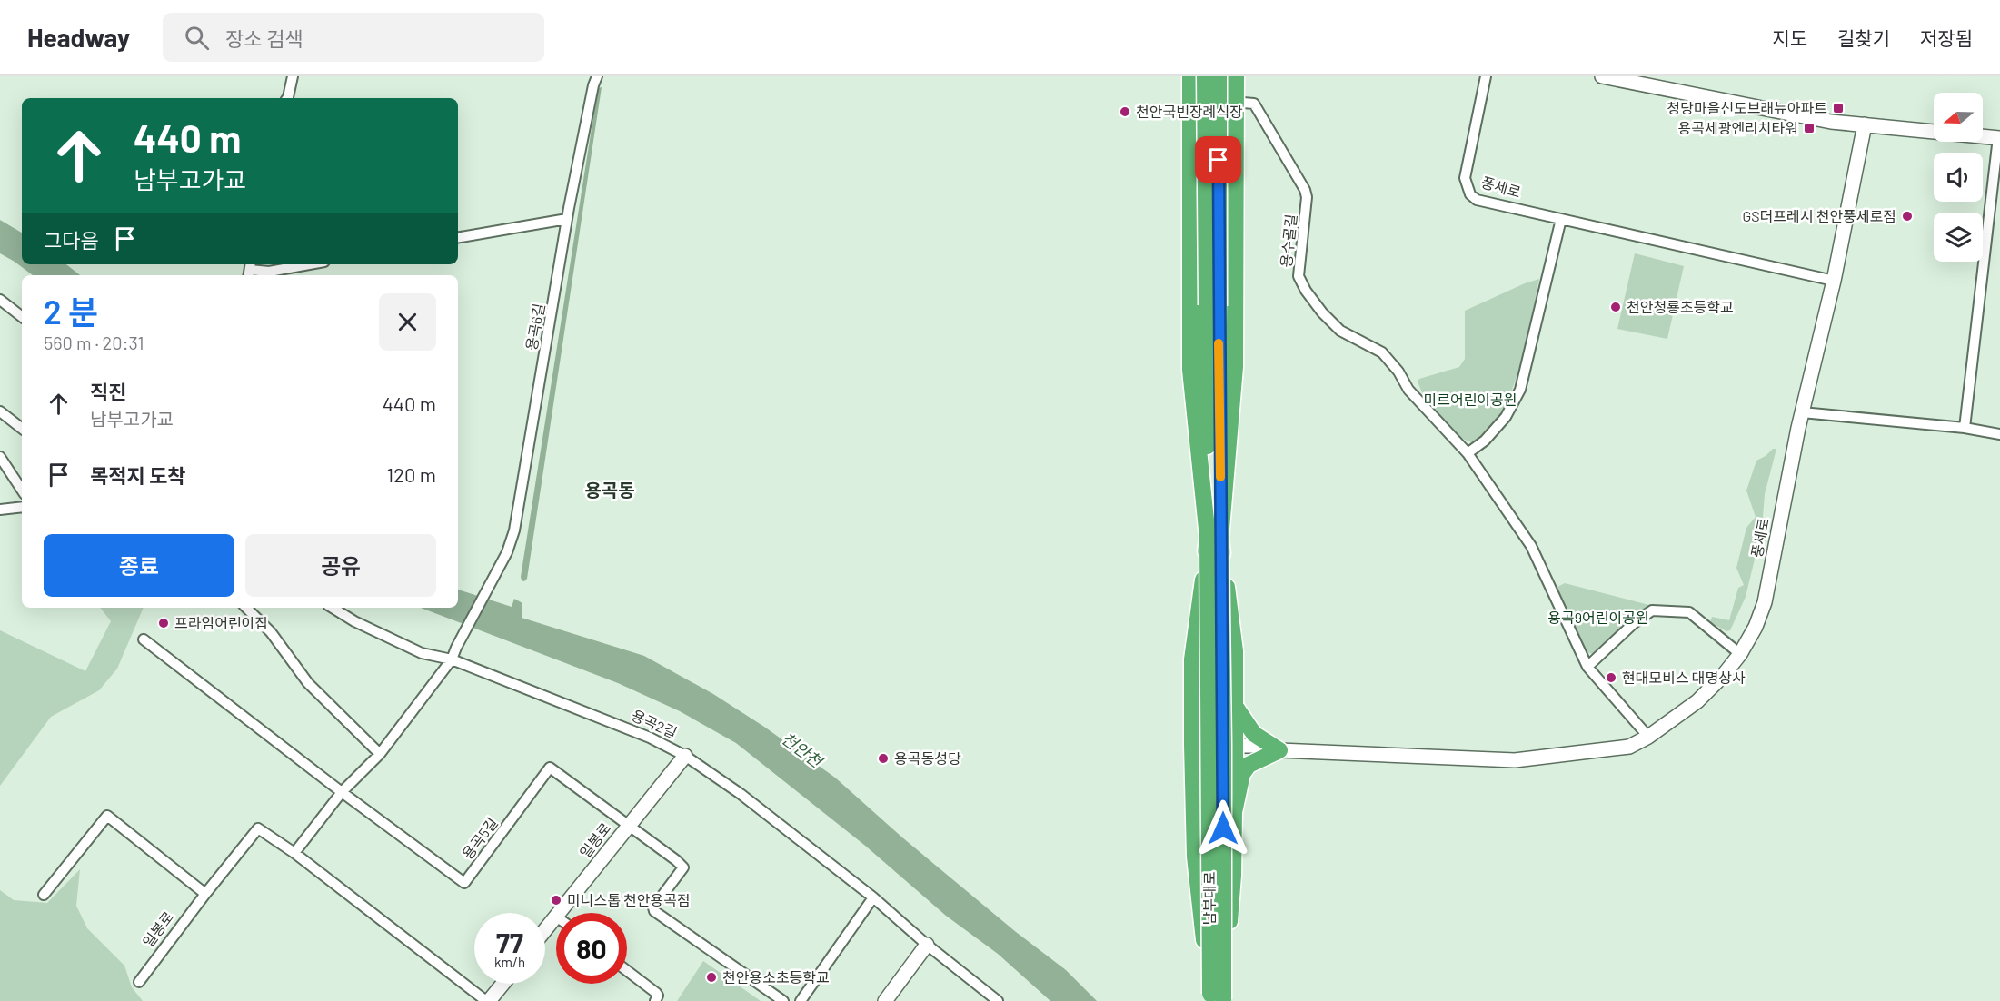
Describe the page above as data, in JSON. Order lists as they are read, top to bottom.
{
  "streets": {
    "highway": ["남부대로"],
    "street": [
      "풍세로",
      "용수골길",
      "용곡6길",
      "용곡2길",
      "용곡5길",
      "일봉로"
    ]
  },
  "crossings": [
    ["풍세로", "용수골길"],
    ["용곡6길", "용곡2길"],
    ["용곡2길", "일봉로"],
    ["용곡5길", "일봉로"]
  ],
  "districts": ["용곡동"],
  "water": ["천안천"],
  "parks": ["미르어린이공원", "용곡9어린이공원"],
  "places": {
    "transit": ["청당마을신도브래뉴아파트", "용곡세광엔리치타워"],
    "other": [
      "천안국빈장례식장",
      "GS더프레시 천안풍세로점",
      "천안청룡초등학교",
      "프라임어린이집",
      "현대모비스 대명상사",
      "용곡동성당",
      "미니스톱 천안용곡점",
      "천안용소초등학교"
    ]
  },
  "north": "left",
  "page": {
    "header": "Headway",
    "search": "장소 검색",
    "nav": ["지도", "길찾기", "저장됨"],
    "turn": ["440 m", "남부고가교"],
    "then": "그다음",
    "heading": ["2 분", "560 m · 20:31"],
    "list": [
      {
        "name": "직진",
        "note": "남부고가교",
        "value": "440 m"
      },
      {
        "name": "목적지 도착",
        "value": "120 m"
      }
    ],
    "buttons": ["종료", "공유"],
    "speed": "77 km/h",
    "limit": "80"
  }
}
